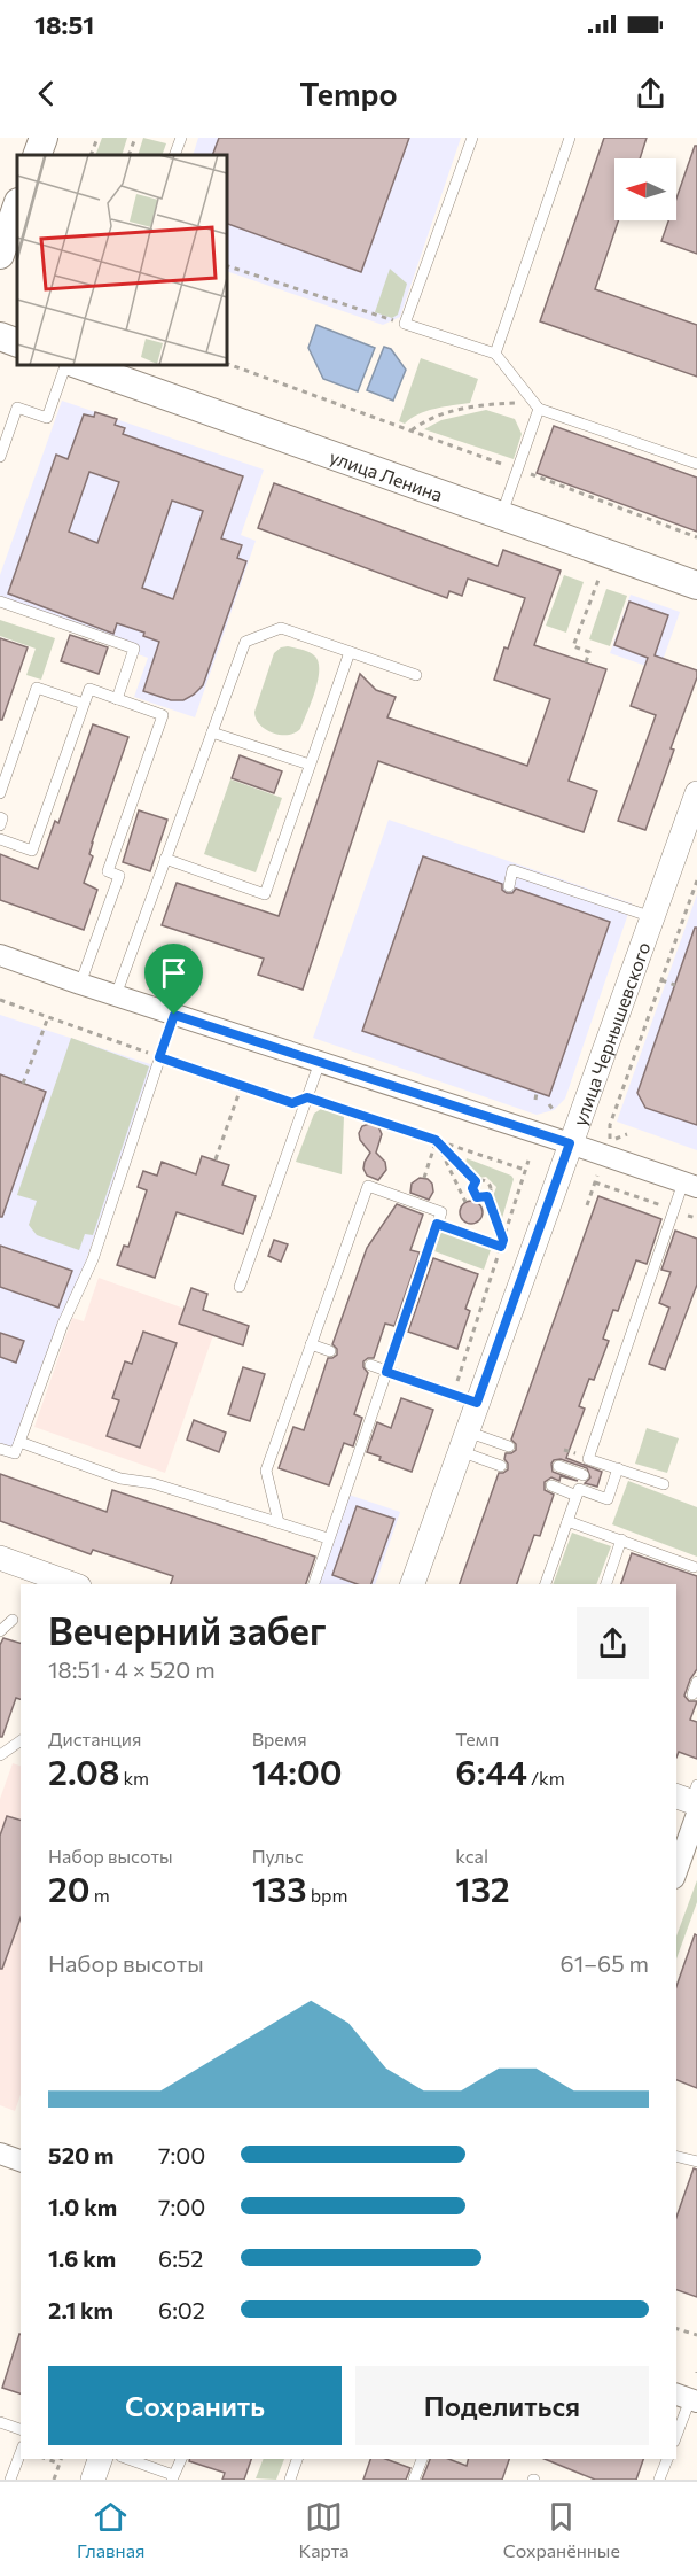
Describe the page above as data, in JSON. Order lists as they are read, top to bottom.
{
  "streets": {
    "main road": ["улица Ленина"],
    "street": ["улица Чернышевского"]
  },
  "north": "left",
  "page": {
    "status": "18:51",
    "header": "Tempo",
    "heading": ["Вечерний забег", "18:51 · 4 × 520 m"],
    "stats": [
      ["Дистанция", "2.08 km"],
      ["Время", "14:00"],
      ["Темп", "6:44 /km"],
      ["Набор высоты", "20 m"],
      ["Пульс", "133 bpm"],
      ["kcal", "132"]
    ],
    "chart": ["Набор высоты", "61–65 m"],
    "list": [
      {
        "name": "520 m",
        "note": "7:00"
      },
      {
        "name": "1.0 km",
        "note": "7:00"
      },
      {
        "name": "1.6 km",
        "note": "6:52"
      },
      {
        "name": "2.1 km",
        "note": "6:02"
      }
    ],
    "buttons": ["Сохранить", "Поделиться"],
    "tabs": ["Главная", "Карта", "Сохранённые"]
  }
}
